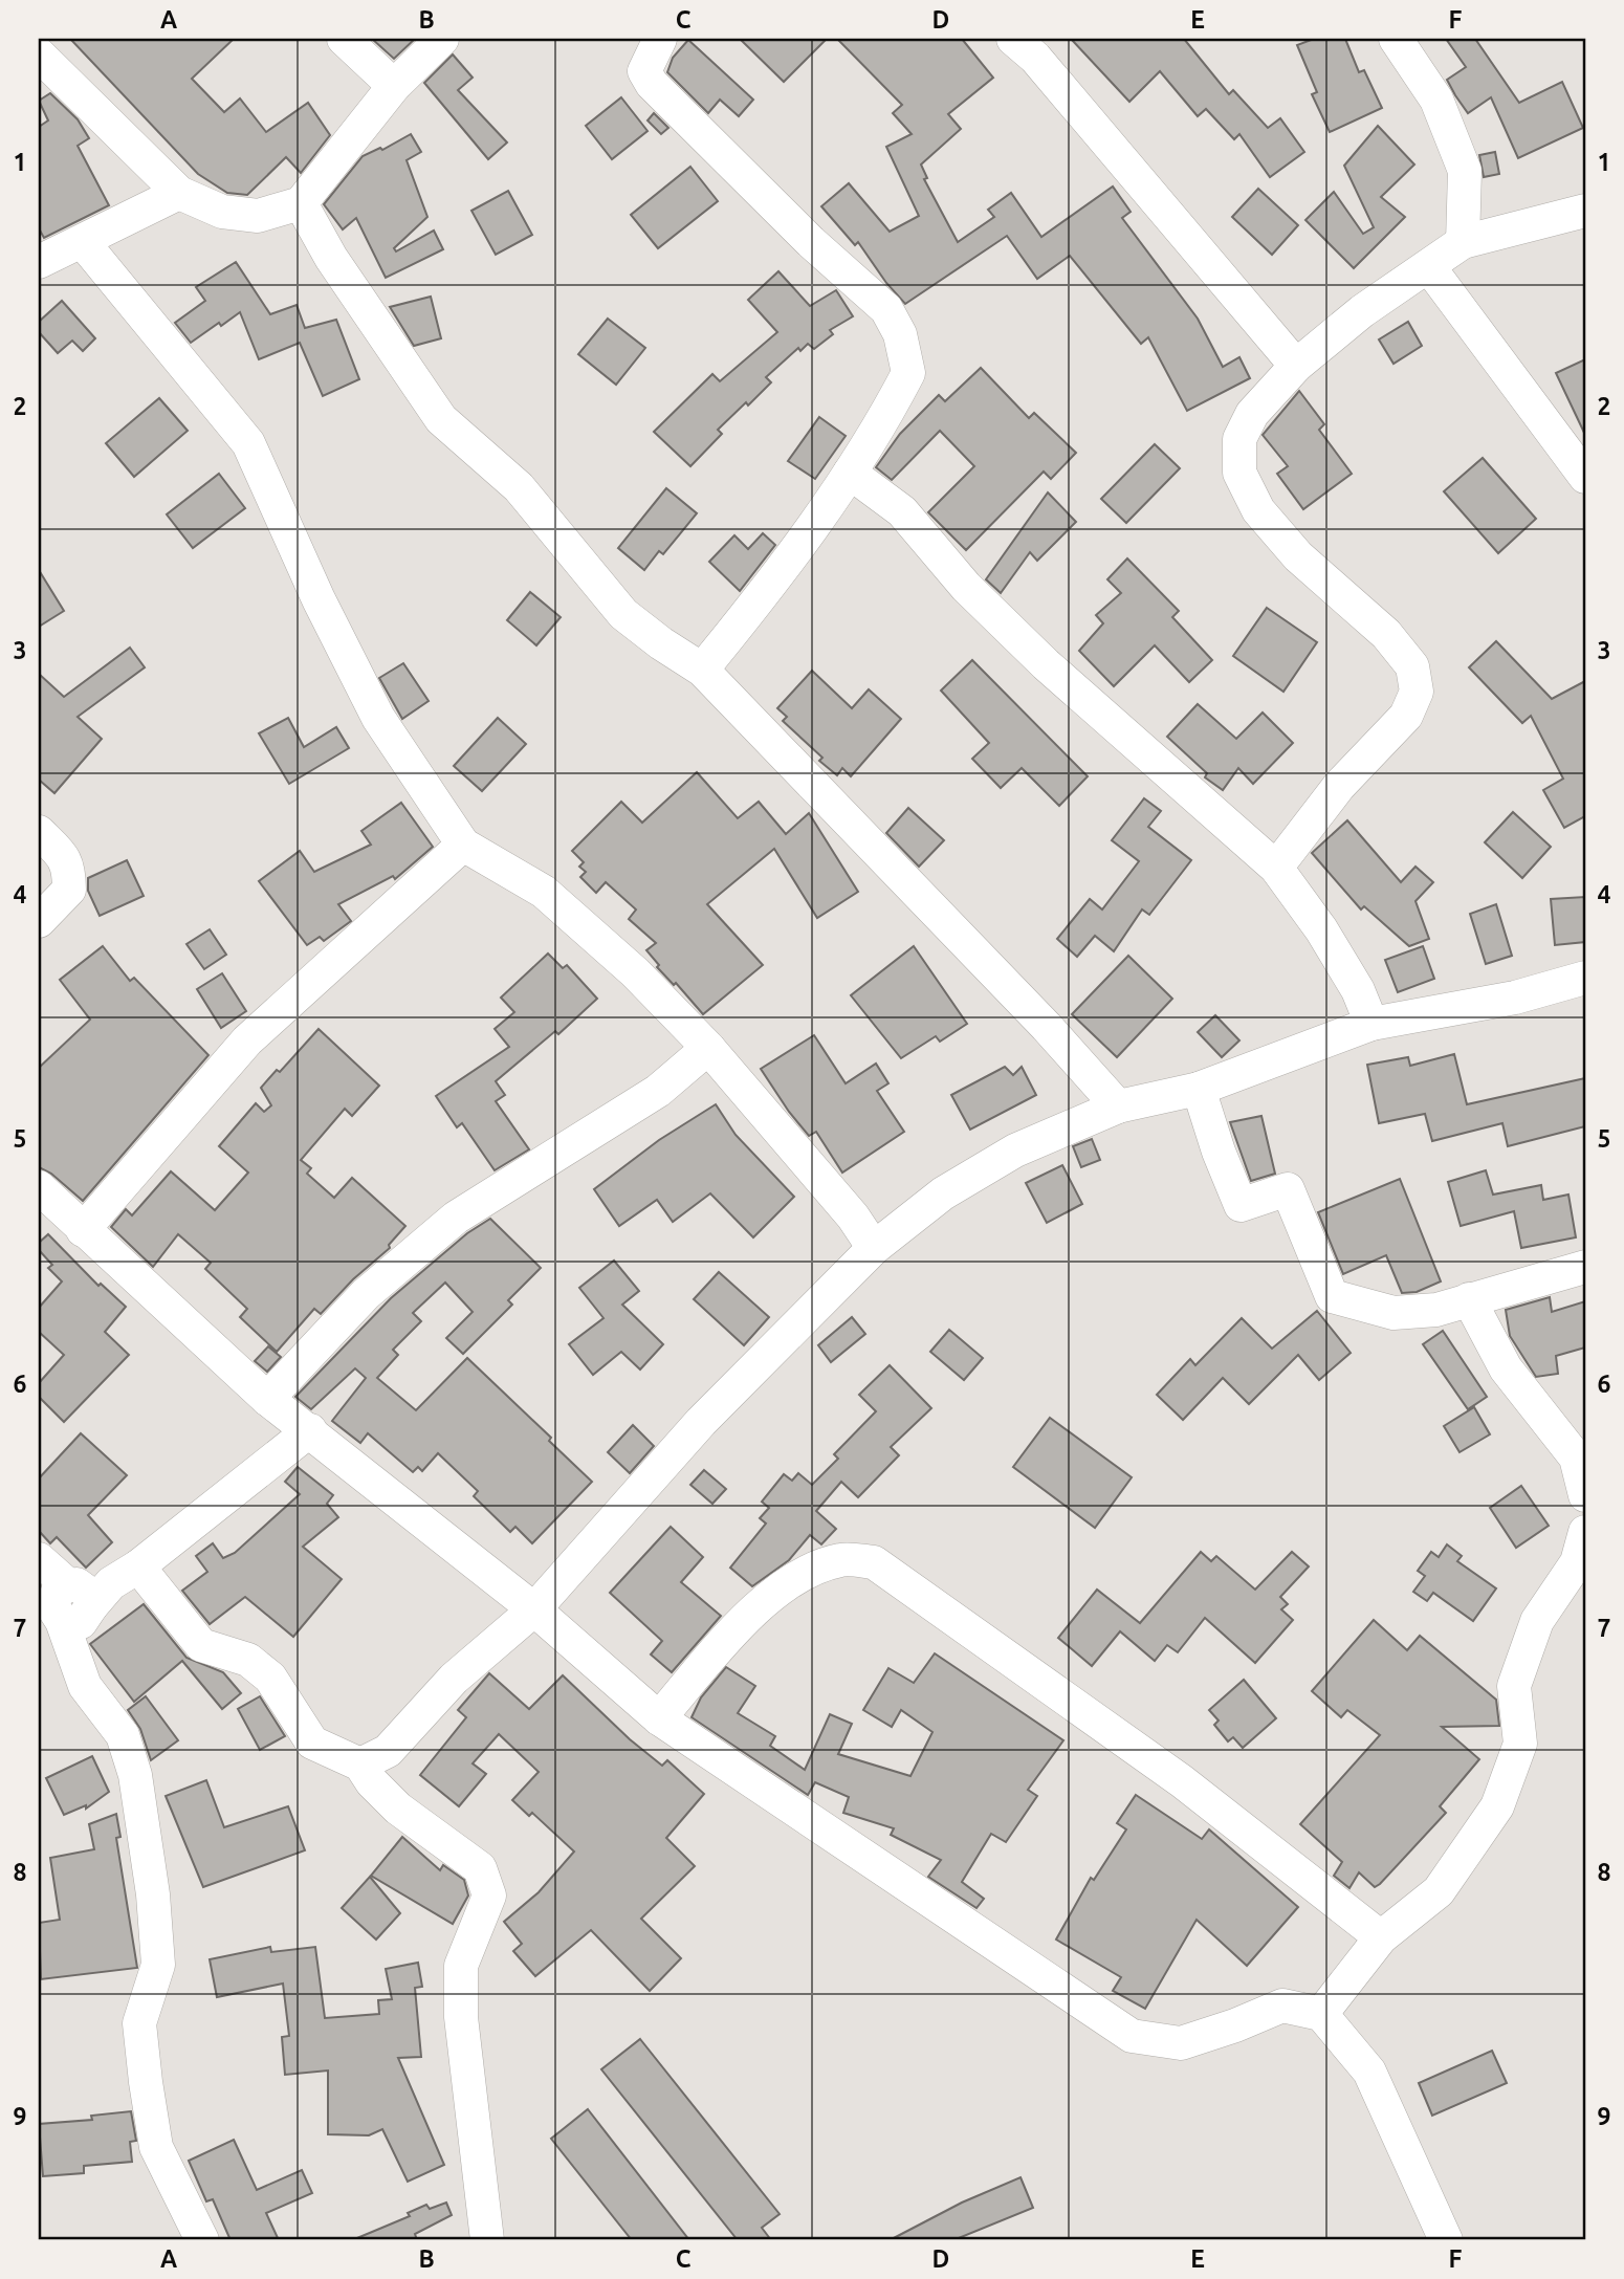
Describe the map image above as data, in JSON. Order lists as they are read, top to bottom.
{
  "grid": {
    "columns": [
      "A",
      "B",
      "C",
      "D",
      "E",
      "F"
    ],
    "rows": [
      "1",
      "2",
      "3",
      "4",
      "5",
      "6",
      "7",
      "8",
      "9"
    ]
  }
}
